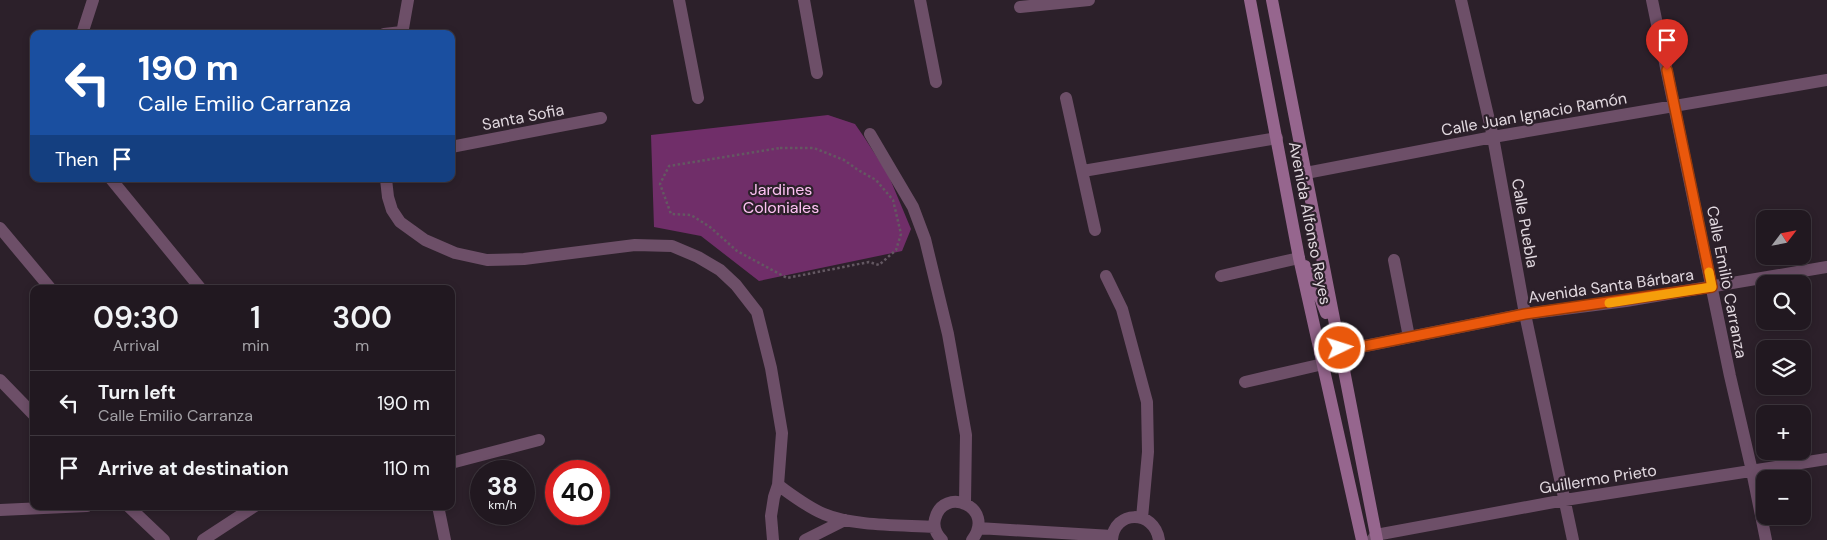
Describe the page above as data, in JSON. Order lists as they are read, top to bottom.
{
  "streets": {
    "main road": ["Avenida Alfonso Reyes"],
    "street": [
      "Calle Juan Ignacio Ramón",
      "Santa Sofia",
      "Calle Puebla",
      "Calle Emilio Carranza",
      "Avenida Santa Bárbara",
      "Guillermo Prieto"
    ]
  },
  "crossings": [
    ["Calle Juan Ignacio Ramón", "Avenida Alfonso Reyes"],
    ["Calle Juan Ignacio Ramón", "Calle Puebla"],
    ["Calle Juan Ignacio Ramón", "Calle Emilio Carranza"],
    ["Avenida Alfonso Reyes", "Avenida Santa Bárbara"],
    ["Avenida Alfonso Reyes", "Guillermo Prieto"],
    ["Calle Puebla", "Avenida Santa Bárbara"],
    ["Calle Puebla", "Guillermo Prieto"],
    ["Calle Emilio Carranza", "Avenida Santa Bárbara"],
    ["Calle Emilio Carranza", "Guillermo Prieto"]
  ],
  "parks": ["Jardines Coloniales"],
  "north": "top right",
  "page": {
    "turn": ["190 m", "Calle Emilio Carranza"],
    "then": "Then",
    "map_buttons": ["+", "−"],
    "eta": [
      "09:30",
      "Arrival",
      "1",
      "min",
      "300",
      "m"
    ],
    "list": [
      {
        "name": "Turn left",
        "note": "Calle Emilio Carranza",
        "value": "190 m"
      },
      {
        "name": "Arrive at destination",
        "value": "110 m"
      }
    ],
    "speed": "38 km/h",
    "limit": "40"
  }
}
